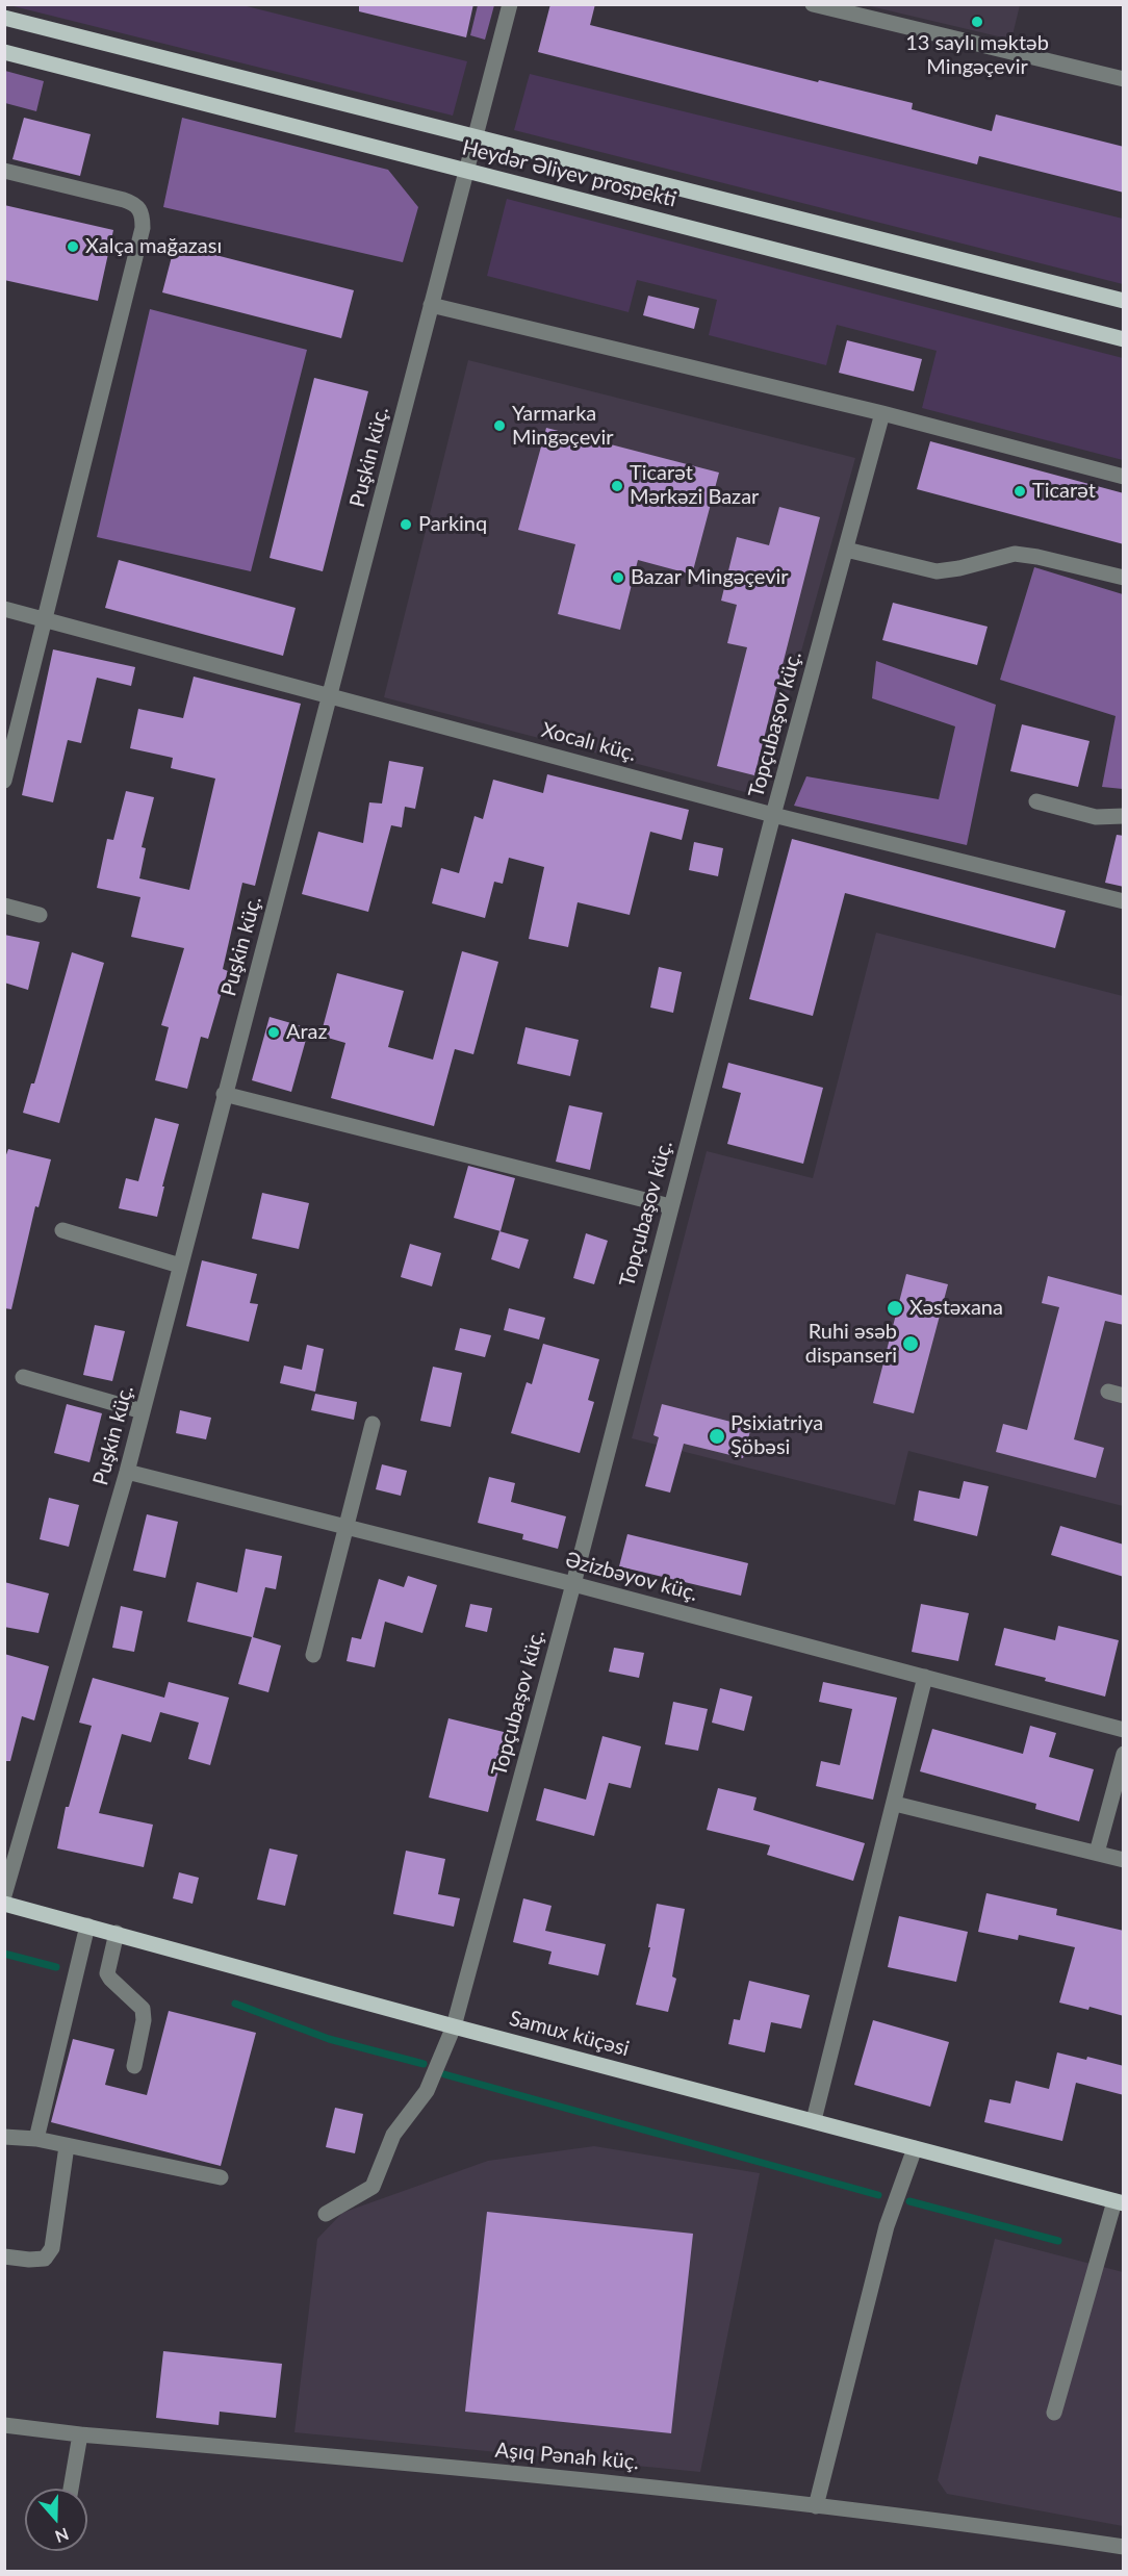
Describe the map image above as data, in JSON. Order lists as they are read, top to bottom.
{
  "streets": {
    "main road": ["Heydər Əliyev prospekti", "Samux küçəsi"],
    "street": [
      "Puşkin küç.",
      "Topçubaşov küç.",
      "Xocalı küç.",
      "Əzizbəyov küç.",
      "Aşıq Pənah küç."
    ]
  },
  "crossings": [
    ["Heydər Əliyev prospekti", "Puşkin küç."],
    ["Puşkin küç.", "Xocalı küç."],
    ["Puşkin küç.", "Əzizbəyov küç."],
    ["Topçubaşov küç.", "Xocalı küç."],
    ["Topçubaşov küç.", "Əzizbəyov küç."],
    ["Topçubaşov küç.", "Samux küçəsi"]
  ],
  "places": [
    "13 saylı məktəb Mingəçevir",
    "Xalça mağazası",
    "Yarmarka Mingəçevir",
    "Ticarət Mərkəzi Bazar",
    "Ticarət",
    "Parkinq",
    "Bazar Mingəçevir",
    "Araz",
    "Xəstəxana",
    "Ruhi əsəb dispanseri",
    "Psixiatriya Şöbəsi"
  ],
  "north": "bottom"
}
